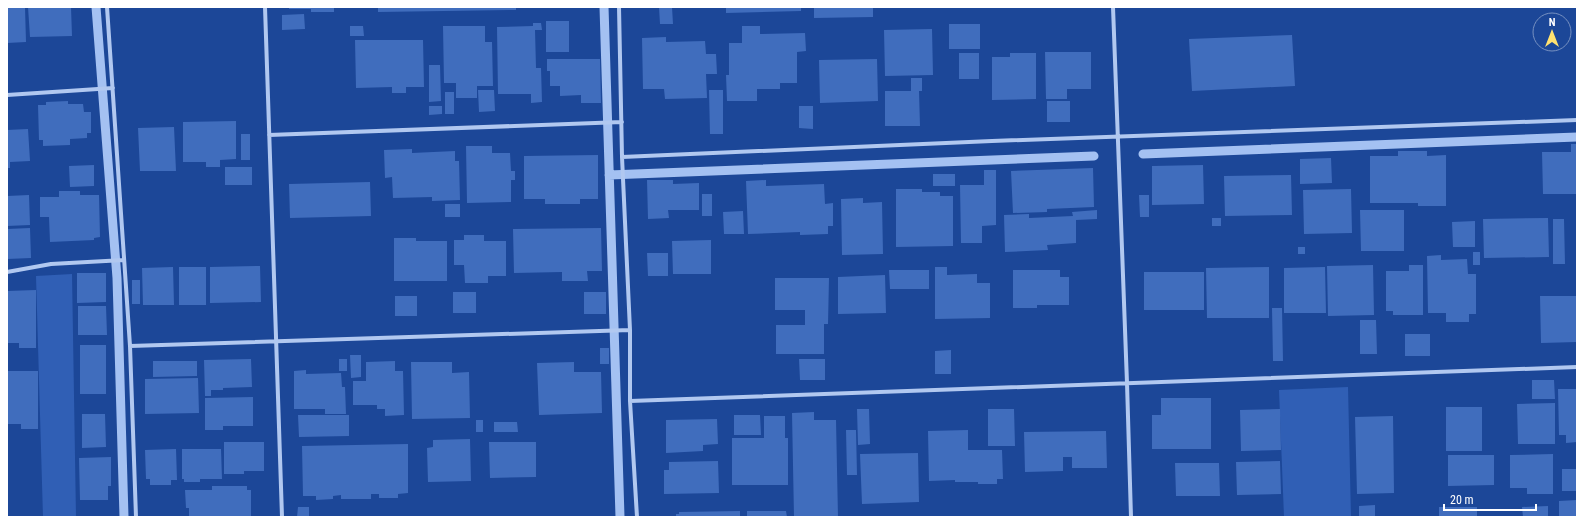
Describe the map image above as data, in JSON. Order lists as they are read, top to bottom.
{
  "scale_bar": "20 m",
  "north": "top"
}
